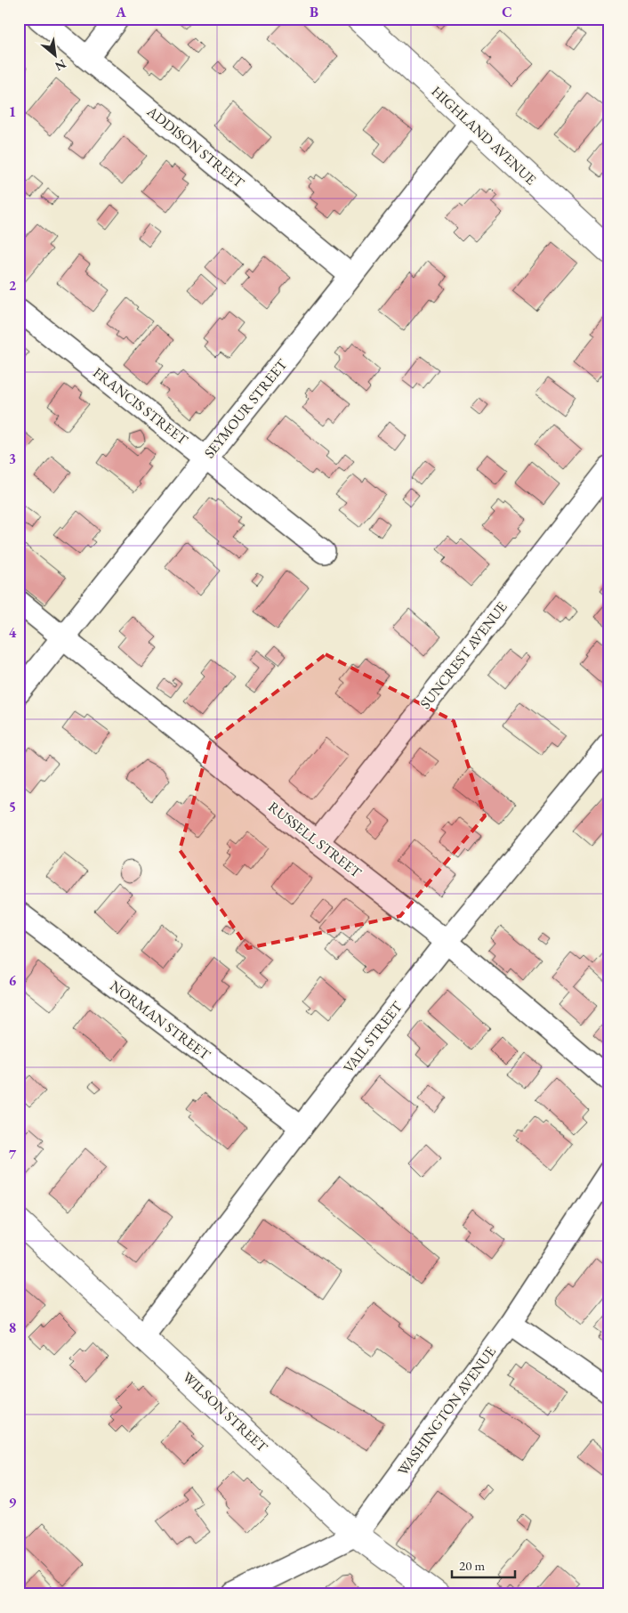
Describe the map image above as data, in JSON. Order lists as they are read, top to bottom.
{
  "streets": {
    "street": [
      "HIGHLAND AVENUE",
      "ADDISON STREET",
      "FRANCIS STREET",
      "SEYMOUR STREET",
      "SUNCREST AVENUE",
      "RUSSELL STREET",
      "NORMAN STREET",
      "VAIL STREET",
      "WASHINGTON AVENUE",
      "WILSON STREET"
    ]
  },
  "crossings": [
    ["HIGHLAND AVENUE", "SEYMOUR STREET"],
    ["ADDISON STREET", "SEYMOUR STREET"],
    ["FRANCIS STREET", "SEYMOUR STREET"],
    ["SEYMOUR STREET", "RUSSELL STREET"],
    ["SUNCREST AVENUE", "RUSSELL STREET"],
    ["RUSSELL STREET", "VAIL STREET"],
    ["NORMAN STREET", "VAIL STREET"],
    ["VAIL STREET", "WILSON STREET"],
    ["WASHINGTON AVENUE", "WILSON STREET"]
  ],
  "scale_bar": "20 m",
  "north": "bottom right",
  "grid": {
    "columns": ["A", "B", "C"],
    "rows": [
      "1",
      "2",
      "3",
      "4",
      "5",
      "6",
      "7",
      "8",
      "9"
    ]
  }
}
